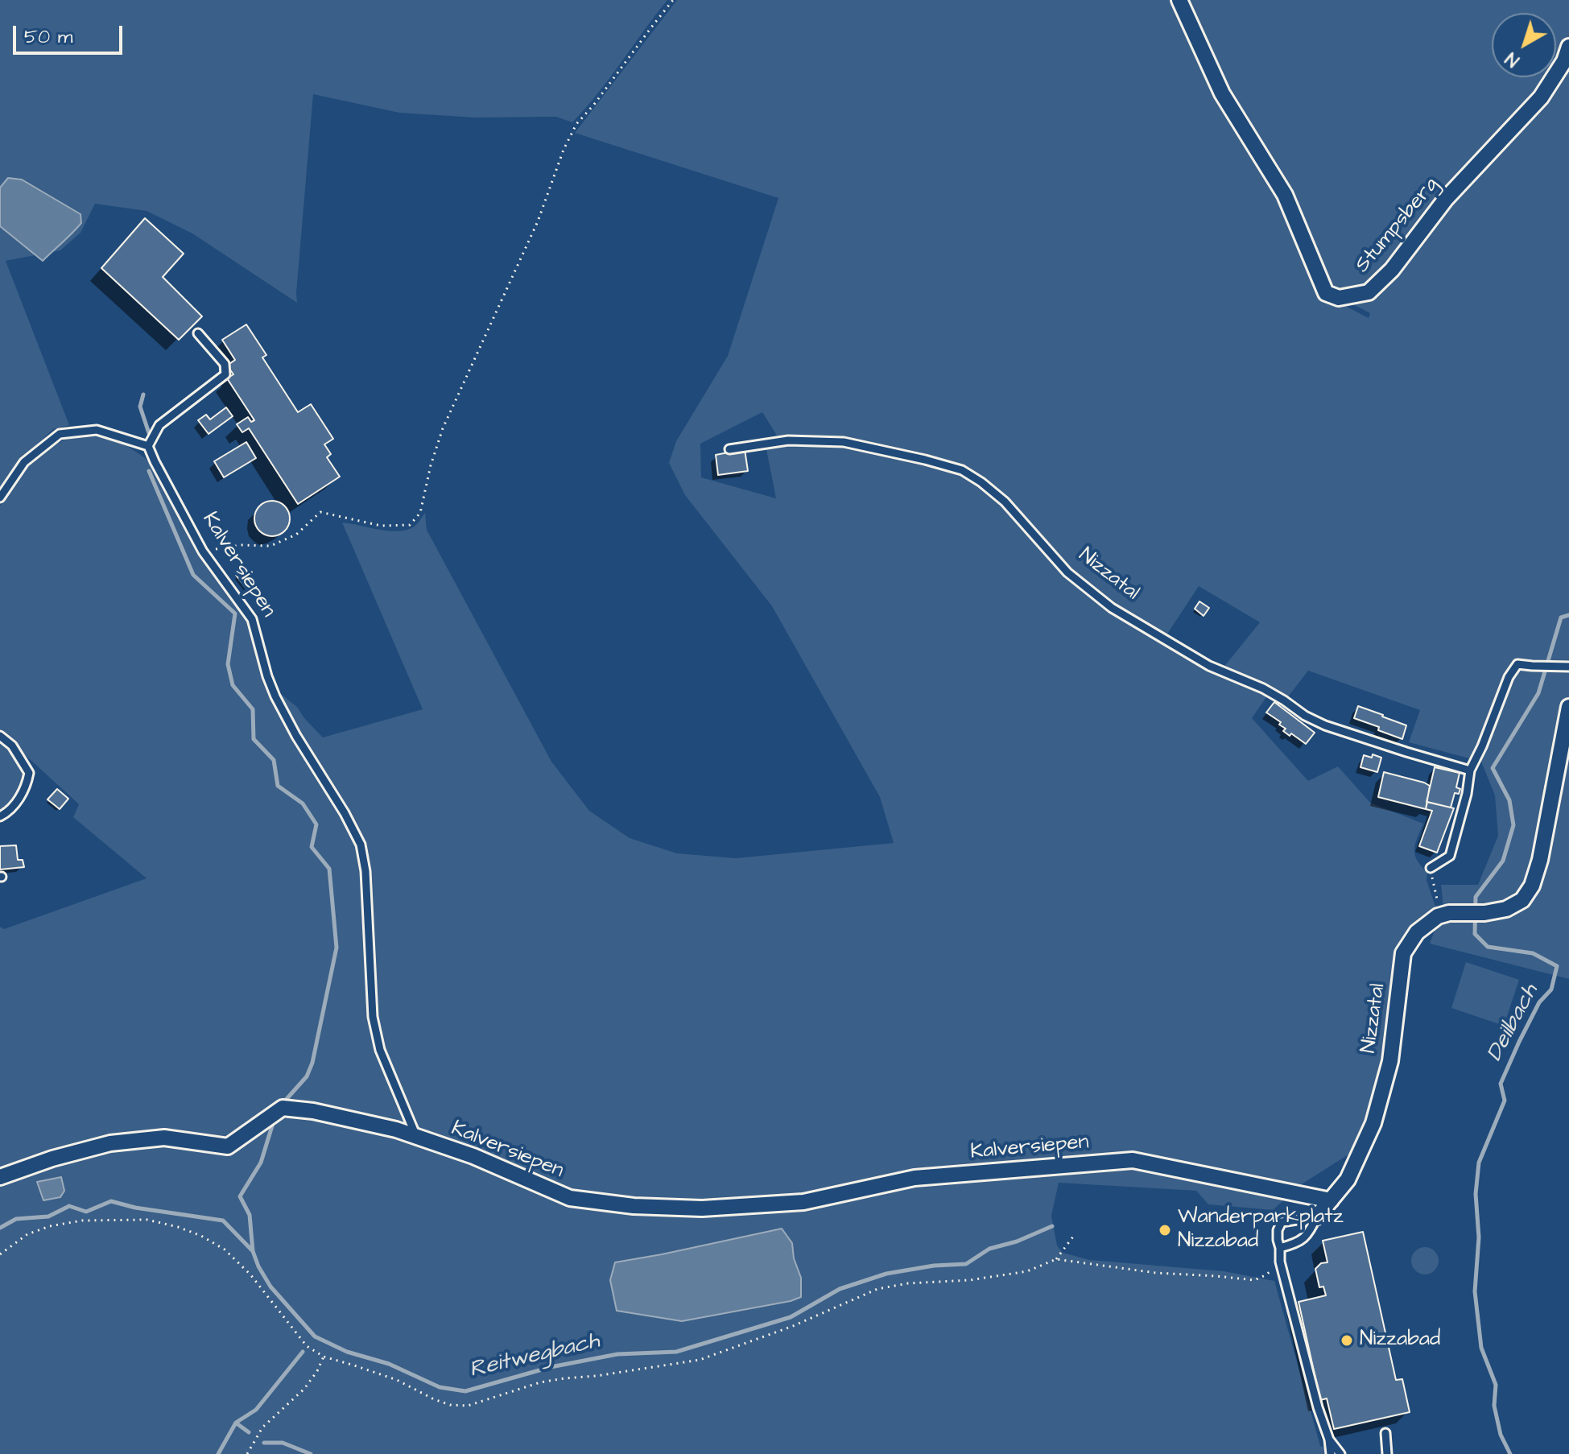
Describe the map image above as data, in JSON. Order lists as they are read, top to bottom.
{
  "streets": {
    "street": ["Stumpsberg", "Kalversiepen", "Nizzatal"]
  },
  "crossings": [
    ["Kalversiepen", "Nizzatal"]
  ],
  "water": ["Deilbach", "Reitwegbach"],
  "places": ["Wanderparkplatz Nizzabad", "Nizzabad"],
  "scale_bar": "50 m",
  "north": "bottom left"
}
